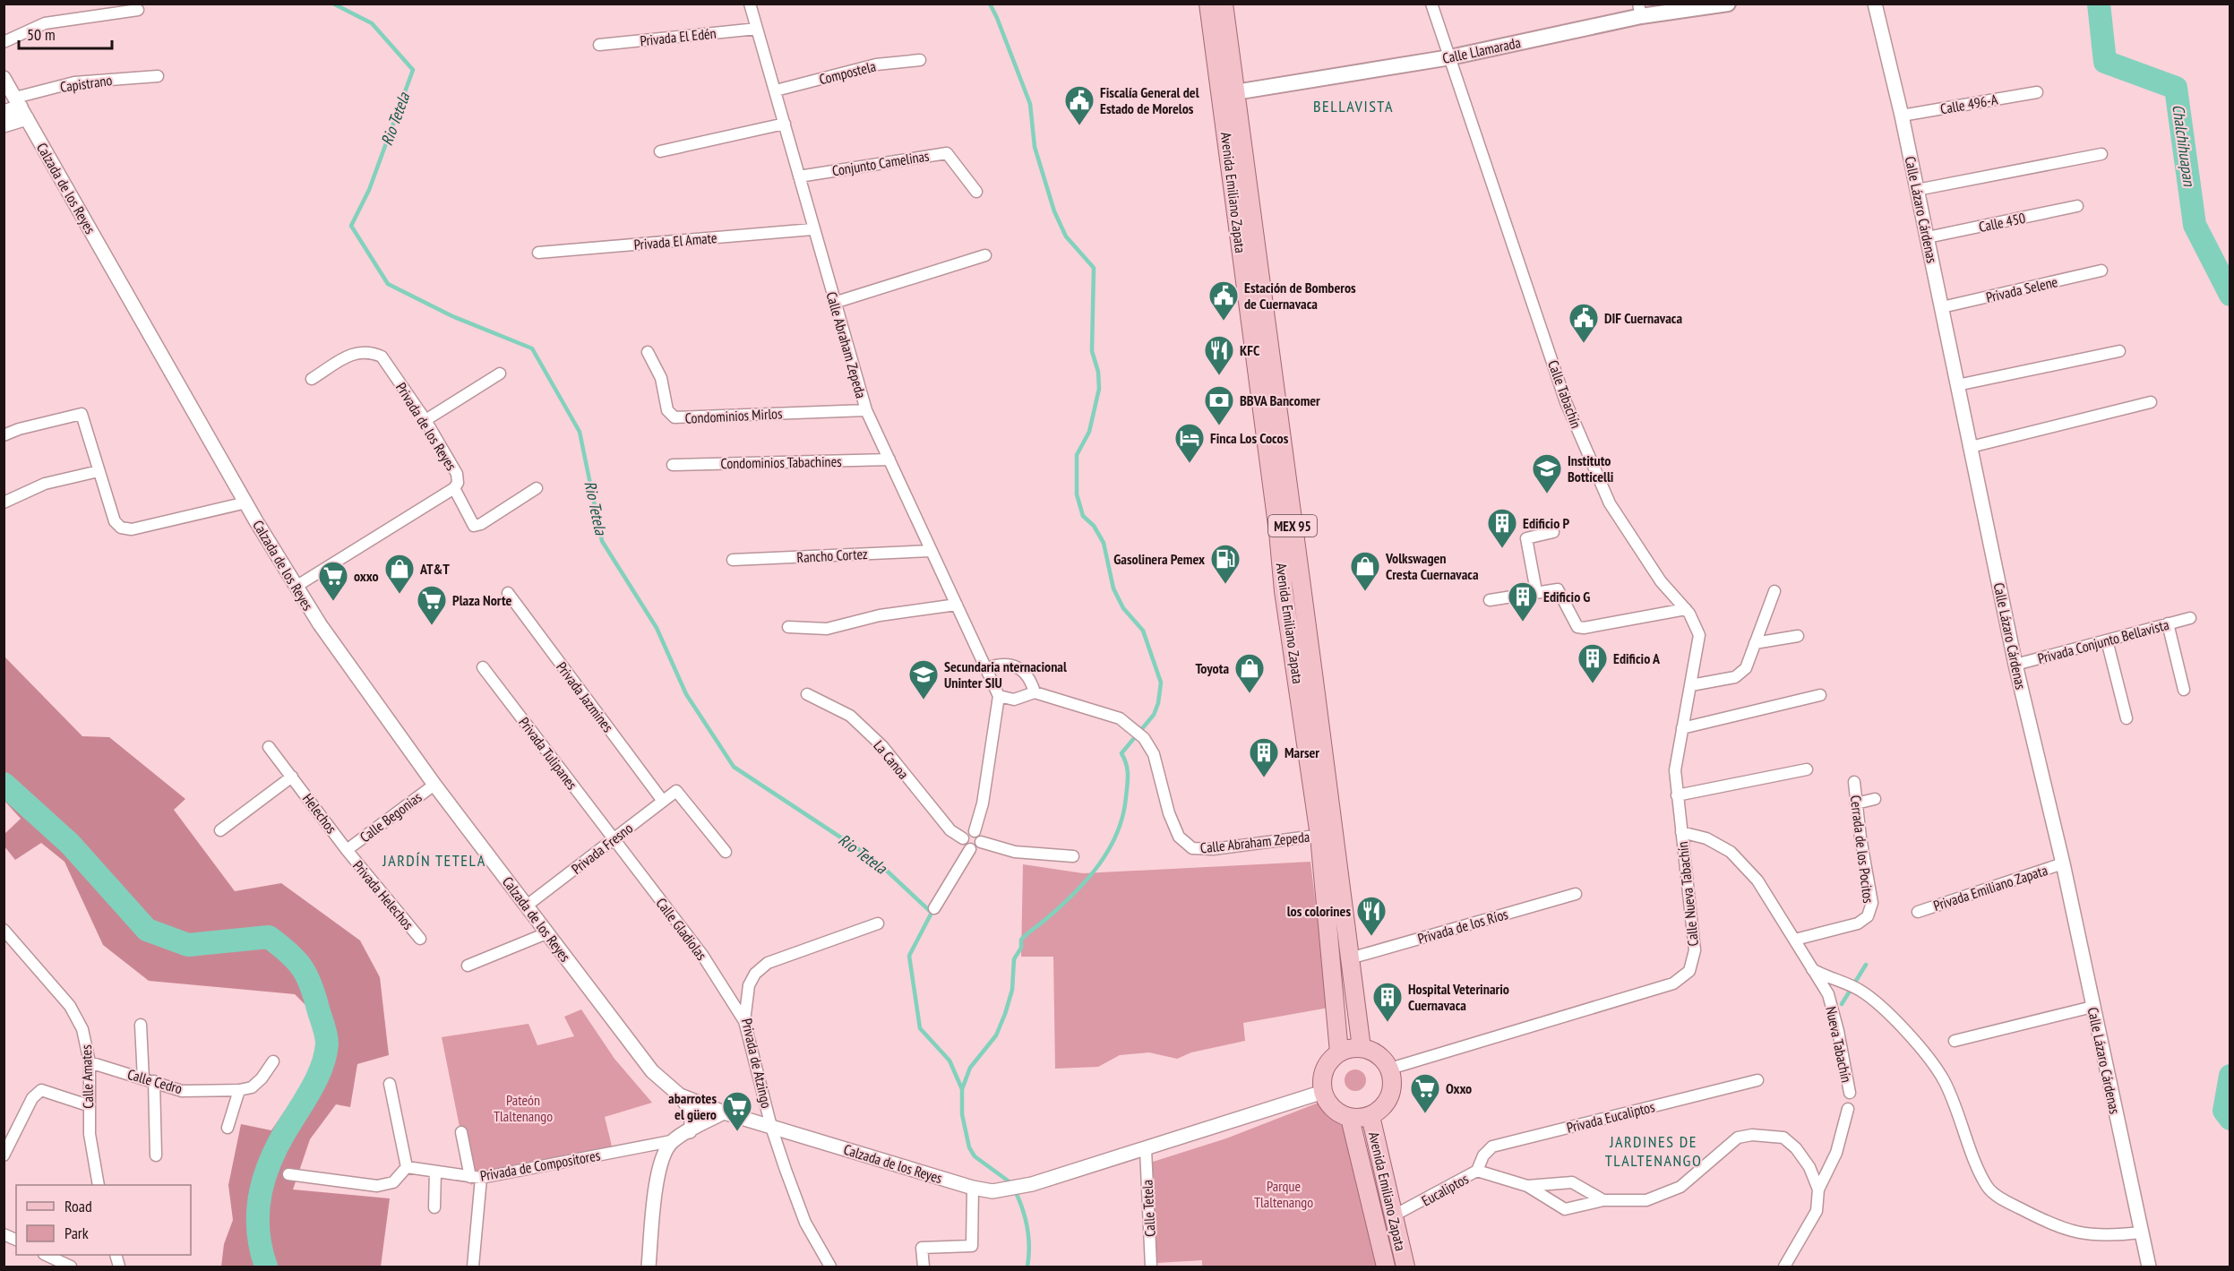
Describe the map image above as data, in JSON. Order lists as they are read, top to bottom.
{
  "streets": {
    "main road": ["Calle Llamarada", "Avenida Emiliano Zapata", "MEX 95"],
    "street": [
      "Privada El Edén",
      "Compostela",
      "Capistrano",
      "Calle 496-A",
      "Conjunto Camelinas",
      "Calzada de los Reyes",
      "Calle Lázaro Cárdenas",
      "Calle 450",
      "Privada El Amate",
      "Privada Selene",
      "Calle Abraham Zepeda",
      "Calle Tabachín",
      "Condominios Mirlos",
      "Privada de los Reyes",
      "Condominios Tabachines",
      "Rancho Cortez",
      "Privada Conjunto Bellavista",
      "Privada Jazmines",
      "Privada Tulipanes",
      "La Canoa",
      "Helechos",
      "Calle Begonias",
      "Privada Fresno",
      "Cerrada de los Pocitos",
      "Privada Emiliano Zapata",
      "Calle Nueva Tabachín",
      "Privada Helechos",
      "Privada de los Ríos",
      "Calle Gladiolas",
      "Nueva Tabachín",
      "Privada de Atzingo",
      "Calle Amates",
      "Calle Cedro",
      "Privada Eucaliptos",
      "Privada de Compositores",
      "Eucaliptos",
      "Calle Tetela"
    ]
  },
  "crossings": [
    ["Privada El Edén", "Calle Abraham Zepeda"],
    ["Calle Llamarada", "Avenida Emiliano Zapata"],
    ["Calle Llamarada", "Calle Tabachín"],
    ["Compostela", "Calle Abraham Zepeda"],
    ["Capistrano", "Calzada de los Reyes"],
    ["Calle 496-A", "Calle Lázaro Cárdenas"],
    ["Conjunto Camelinas", "Calle Abraham Zepeda"],
    ["Calzada de los Reyes", "Avenida Emiliano Zapata"],
    ["Calzada de los Reyes", "Privada de los Reyes"],
    ["Calzada de los Reyes", "Calle Begonias"],
    ["Calzada de los Reyes", "Privada Fresno"],
    ["Calzada de los Reyes", "Calle Nueva Tabachín"],
    ["Calzada de los Reyes", "Privada de Atzingo"],
    ["Calzada de los Reyes", "Calle Tetela"],
    ["Avenida Emiliano Zapata", "Calle Abraham Zepeda"],
    ["Avenida Emiliano Zapata", "Calle Nueva Tabachín"],
    ["Avenida Emiliano Zapata", "Privada de los Ríos"],
    ["Avenida Emiliano Zapata", "Eucaliptos"],
    ["Calle Lázaro Cárdenas", "Calle 450"],
    ["Calle Lázaro Cárdenas", "Privada Selene"],
    ["Calle Lázaro Cárdenas", "Privada Conjunto Bellavista"],
    ["Calle Lázaro Cárdenas", "Privada Emiliano Zapata"],
    ["Privada El Amate", "Calle Abraham Zepeda"],
    ["Calle Abraham Zepeda", "Condominios Mirlos"],
    ["Calle Abraham Zepeda", "Condominios Tabachines"],
    ["Calle Abraham Zepeda", "Rancho Cortez"],
    ["Calle Tabachín", "Calle Nueva Tabachín"],
    ["Privada Jazmines", "Privada Fresno"],
    ["Privada Tulipanes", "Privada Fresno"],
    ["Privada Tulipanes", "Calle Gladiolas"],
    ["Helechos", "Calle Begonias"],
    ["Helechos", "Privada Helechos"],
    ["Calle Begonias", "Privada Helechos"],
    ["Privada Fresno", "Calle Gladiolas"],
    ["Cerrada de los Pocitos", "Calle Nueva Tabachín"],
    ["Calle Nueva Tabachín", "Nueva Tabachín"],
    ["Calle Gladiolas", "Privada de Atzingo"],
    ["Calle Amates", "Calle Cedro"],
    ["Privada Eucaliptos", "Eucaliptos"]
  ],
  "districts": ["BELLAVISTA", "JARDÍN TETELA", "JARDINES DE TLALTENANGO"],
  "water": ["Rio Tetela", "Chalchihuapan"],
  "parks": ["Pateón Tlaltenango", "Parque Tlaltenango"],
  "places": {
    "public building": ["Fiscalía General del Estado de Morelos", "Estación de Bomberos de Cuernavaca", "DIF Cuernavaca"],
    "restaurant": ["KFC", "los colorines"],
    "bank": ["BBVA Bancomer"],
    "hotel": ["Finca Los Cocos"],
    "school or university": ["Instituto Botticelli", "Secundaria nternacional Uninter SIU"],
    "building": [
      "Edificio P",
      "Edificio G",
      "Edificio A",
      "Marser",
      "Hospital Veterinario Cuernavaca"
    ],
    "fuel station": ["Gasolinera Pemex"],
    "shop": ["Volkswagen Cresta Cuernavaca", "AT&T", "Toyota"],
    "supermarket": [
      "oxxo",
      "Plaza Norte",
      "Oxxo",
      "abarrotes el güero"
    ]
  },
  "legend": ["Road", "Park"],
  "scale_bar": "50 m"
}
